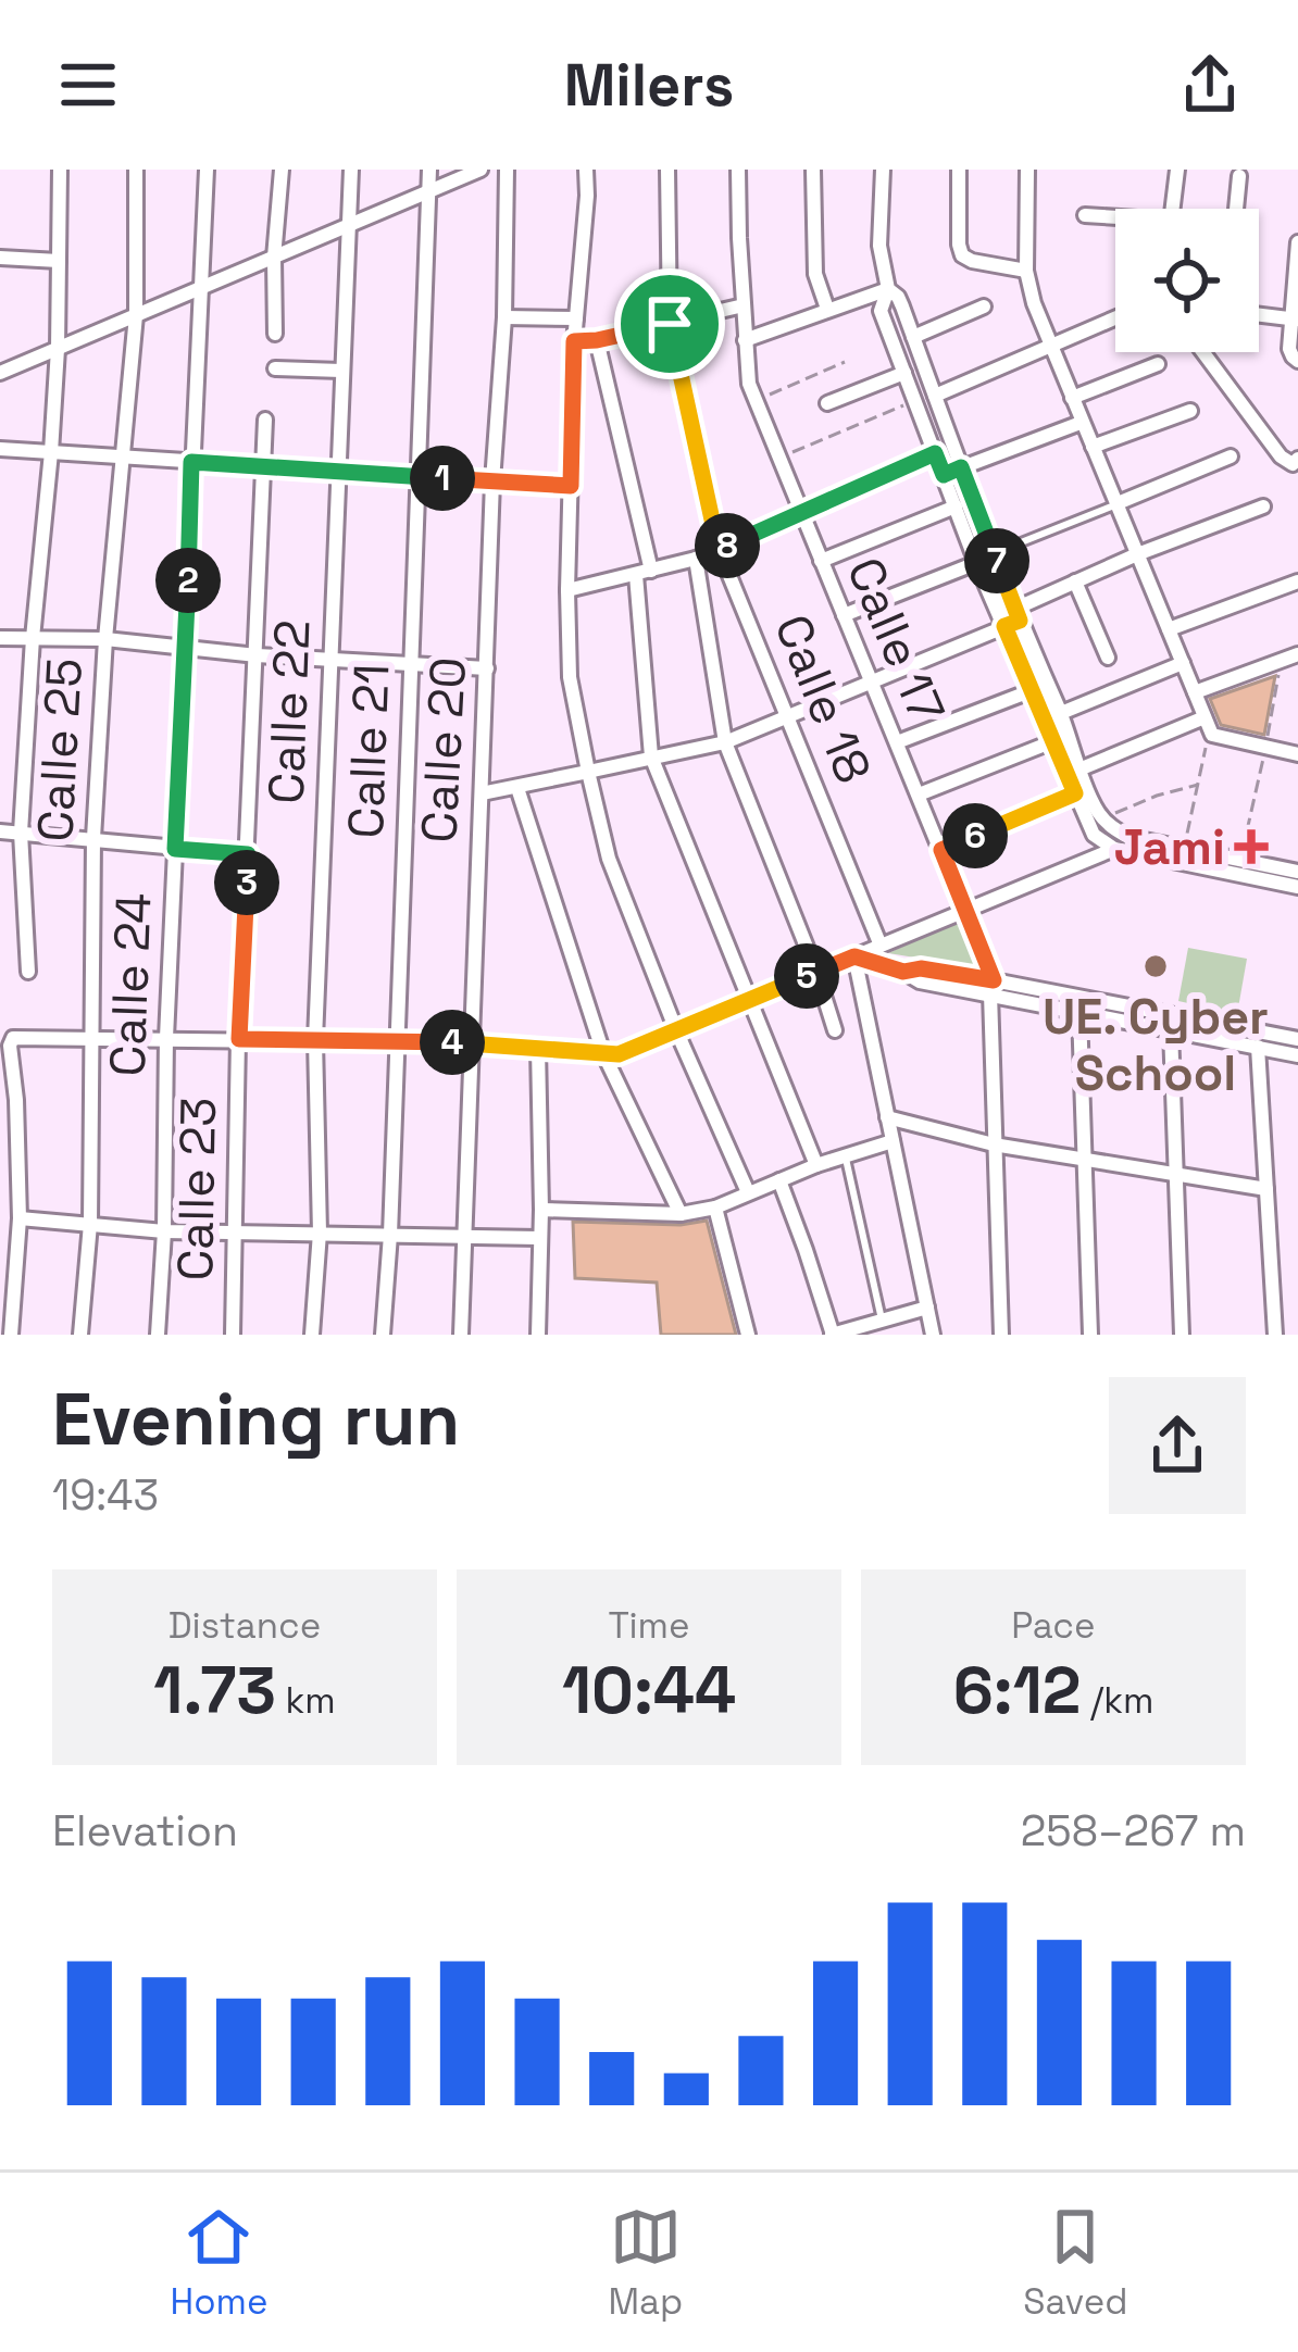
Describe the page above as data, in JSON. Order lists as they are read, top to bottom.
{
  "streets": {
    "street": [
      "Calle 17",
      "Calle 18",
      "Calle 22",
      "Calle 25",
      "Calle 20",
      "Calle 21",
      "Calle 24",
      "Calle 23"
    ]
  },
  "places": {
    "health": ["Jami"],
    "other": ["UE. Cyber School"]
  },
  "page": {
    "header": "Milers",
    "pins": [
      "1",
      "8",
      "7",
      "2",
      "6",
      "3",
      "5",
      "4"
    ],
    "heading": ["Evening run", "19:43"],
    "stats": [
      ["Distance", "1.73 km"],
      ["Time", "10:44"],
      ["Pace", "6:12 /km"]
    ],
    "chart": ["Elevation", "258–267 m"],
    "tabs": ["Home", "Map", "Saved"]
  }
}
